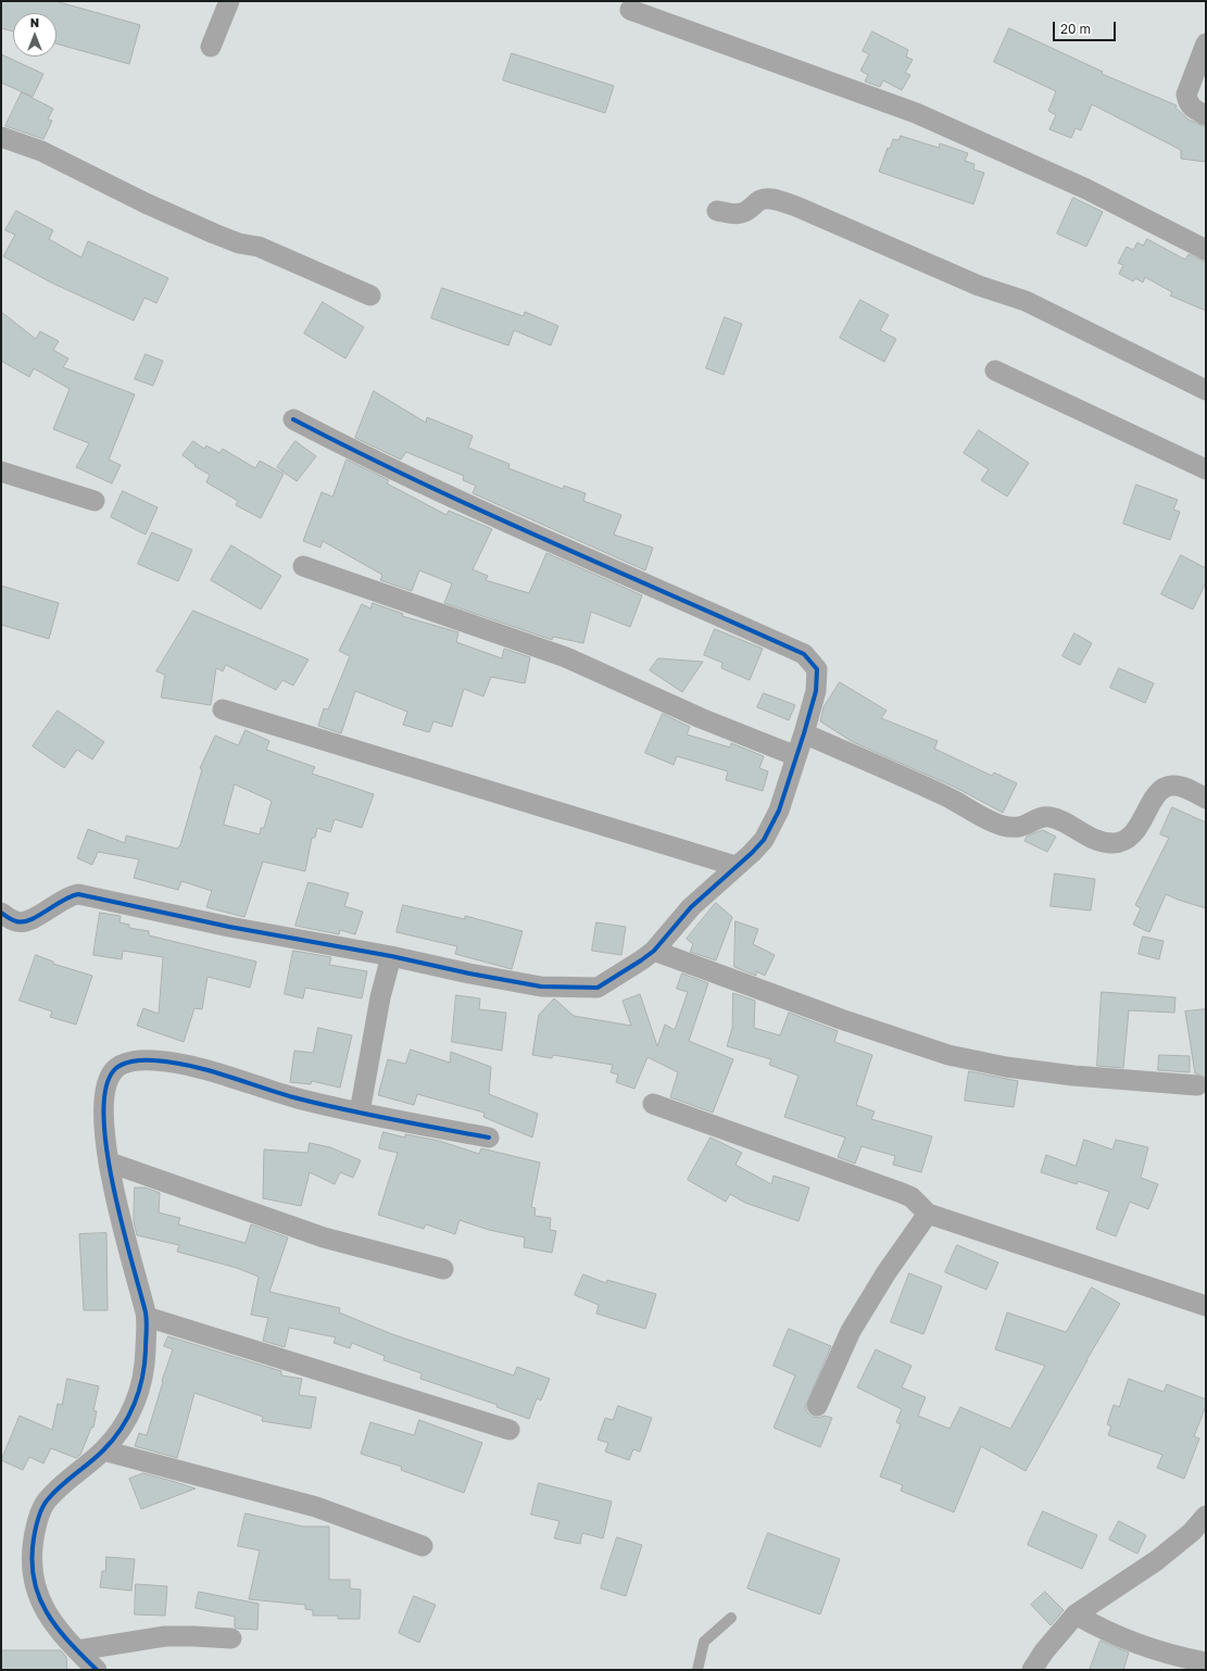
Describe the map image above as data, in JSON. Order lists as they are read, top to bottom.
{
  "scale_bar": "20 m",
  "north": "top"
}
